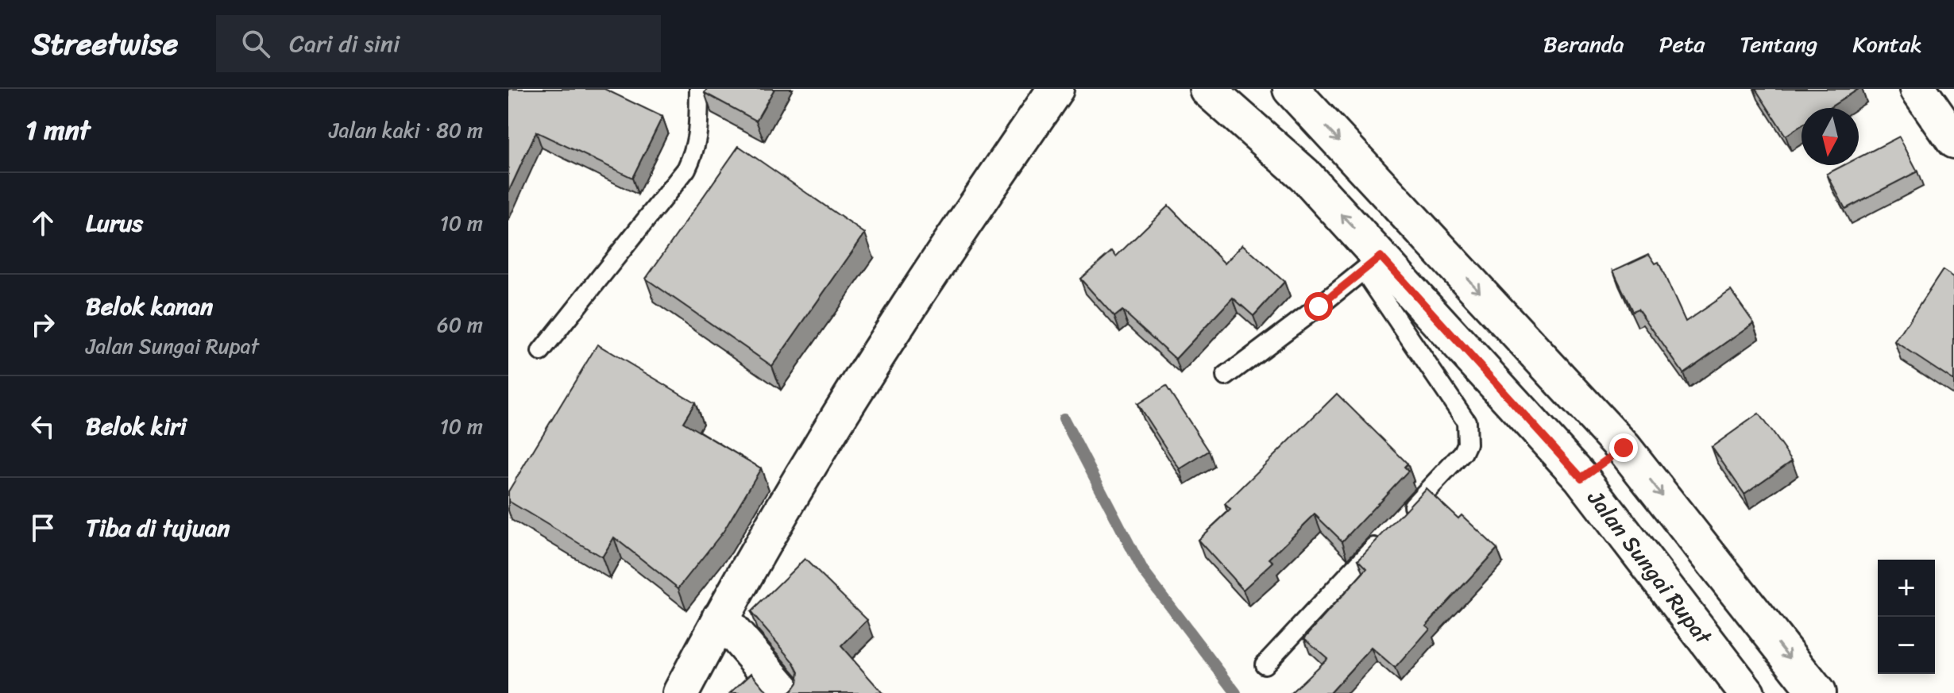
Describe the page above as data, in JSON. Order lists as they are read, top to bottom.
{
  "streets": {
    "main road": ["Jalan Sungai Rupat"]
  },
  "north": "bottom",
  "page": {
    "header": "Streetwise",
    "search": "Cari di sini",
    "nav": [
      "Beranda",
      "Peta",
      "Tentang",
      "Kontak"
    ],
    "heading": ["1 mnt", "Jalan kaki · 80 m"],
    "list": [
      ["Lurus", "10 m"],
      ["Belok kanan", "Jalan Sungai Rupat", "60 m"],
      ["Belok kiri", "10 m"],
      "Tiba di tujuan"
    ],
    "map_buttons": ["+", "−"]
  }
}
